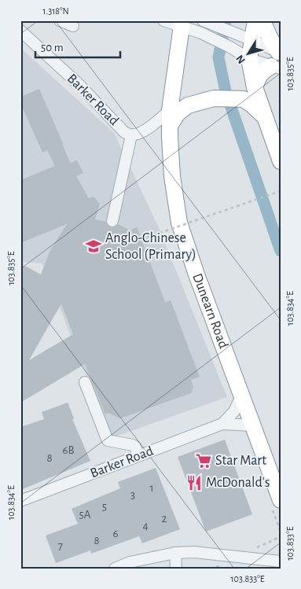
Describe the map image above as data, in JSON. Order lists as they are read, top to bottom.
{
  "streets": {
    "highway": ["Dunearn Road"],
    "street": ["Barker Road"]
  },
  "crossings": [
    ["Barker Road", "Dunearn Road"]
  ],
  "places": {
    "school or university": ["Anglo-Chinese School (Primary)"],
    "supermarket": ["Star Mart"],
    "restaurant": ["McDonald's"]
  },
  "house_numbers": [
    "6B",
    "8",
    "1",
    "3",
    "5",
    "5A",
    "2",
    "4",
    "6",
    "8",
    "7"
  ],
  "scale_bar": "50 m",
  "north": "bottom left",
  "coordinates": [
    "1.318°N",
    "103.835°E",
    "103.834°E",
    "103.833°E"
  ]
}
